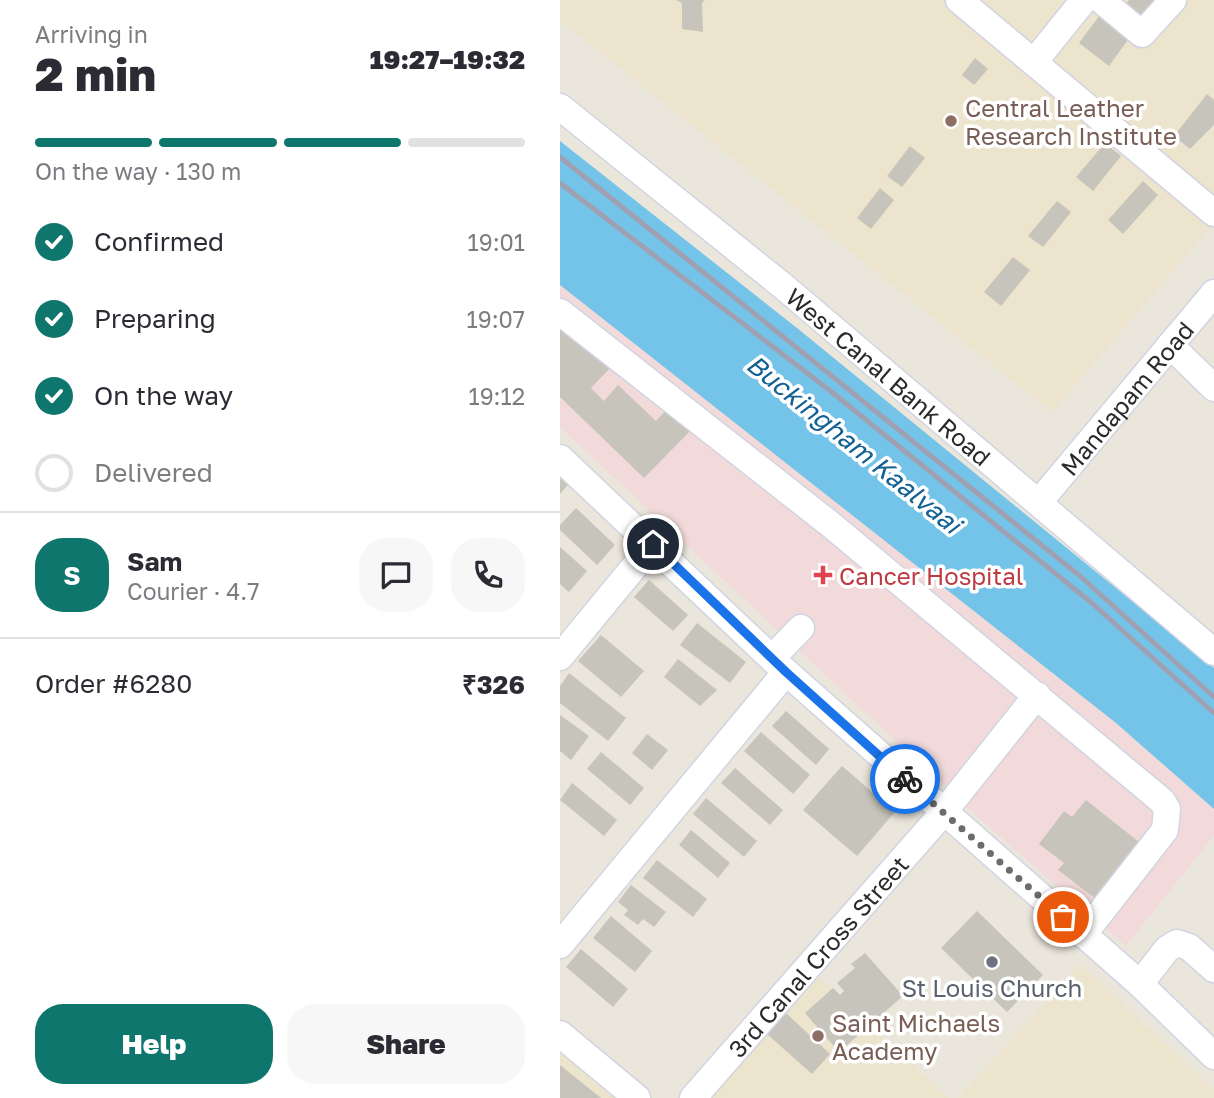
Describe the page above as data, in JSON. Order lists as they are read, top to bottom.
{
  "streets": {
    "street": ["West Canal Bank Road", "Mandapam Road", "3rd Canal Cross Street"]
  },
  "crossings": [
    ["West Canal Bank Road", "Mandapam Road"]
  ],
  "water": ["Buckingham Kaalvaai"],
  "places": {
    "other": ["Central Leather Research Institute", "St Louis Church", "Saint Michaels Academy"],
    "health": ["Cancer Hospital"]
  },
  "page": {
    "heading": ["2 min", "Arriving in", "19:27–19:32"],
    "panel": [
      "Sam",
      "Courier · 4.7",
      "Order #6280",
      "₹326"
    ],
    "bar": "On the way · 130 m",
    "list": [
      ["Confirmed", "19:01"],
      ["Preparing", "19:07"],
      ["On the way", "19:12"],
      "Delivered"
    ],
    "round": "S",
    "buttons": ["Help", "Share"]
  }
}
